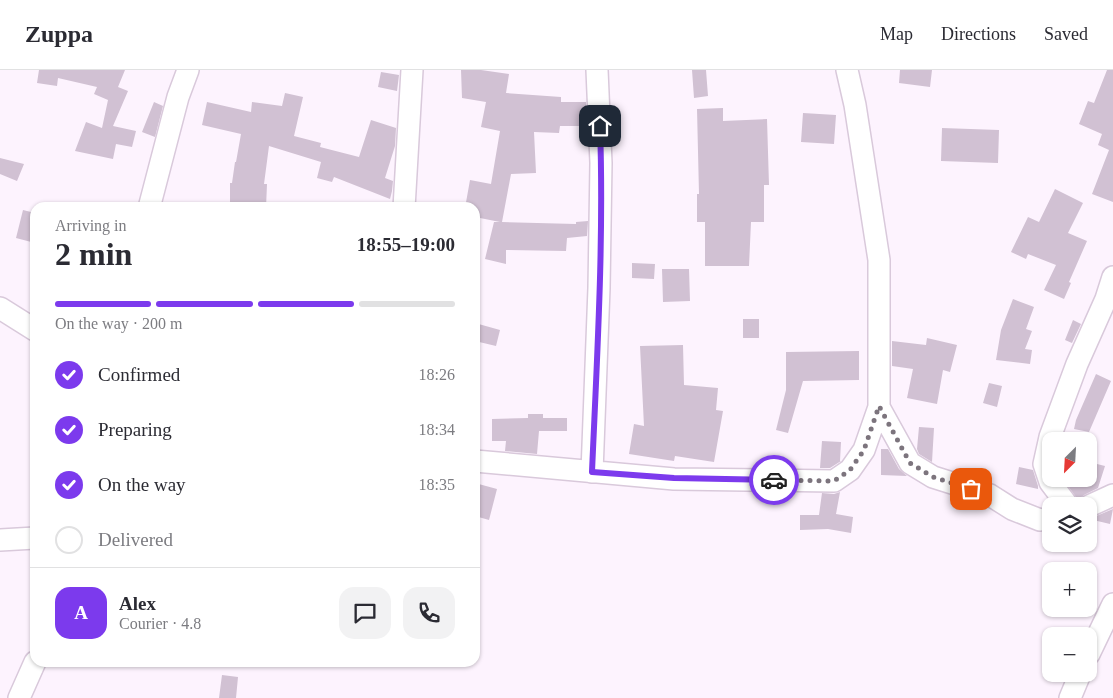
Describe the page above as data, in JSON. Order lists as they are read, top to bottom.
{
  "north": "bottom left",
  "page": {
    "header": "Zuppa",
    "nav": ["Map", "Directions", "Saved"],
    "heading": ["2 min", "Arriving in", "18:55–19:00"],
    "panel": ["Alex", "Courier · 4.8"],
    "bar": "On the way · 200 m",
    "list": [
      ["Confirmed", "18:26"],
      ["Preparing", "18:34"],
      ["On the way", "18:35"],
      "Delivered"
    ],
    "map_buttons": ["+", "−"],
    "round": "A"
  }
}
